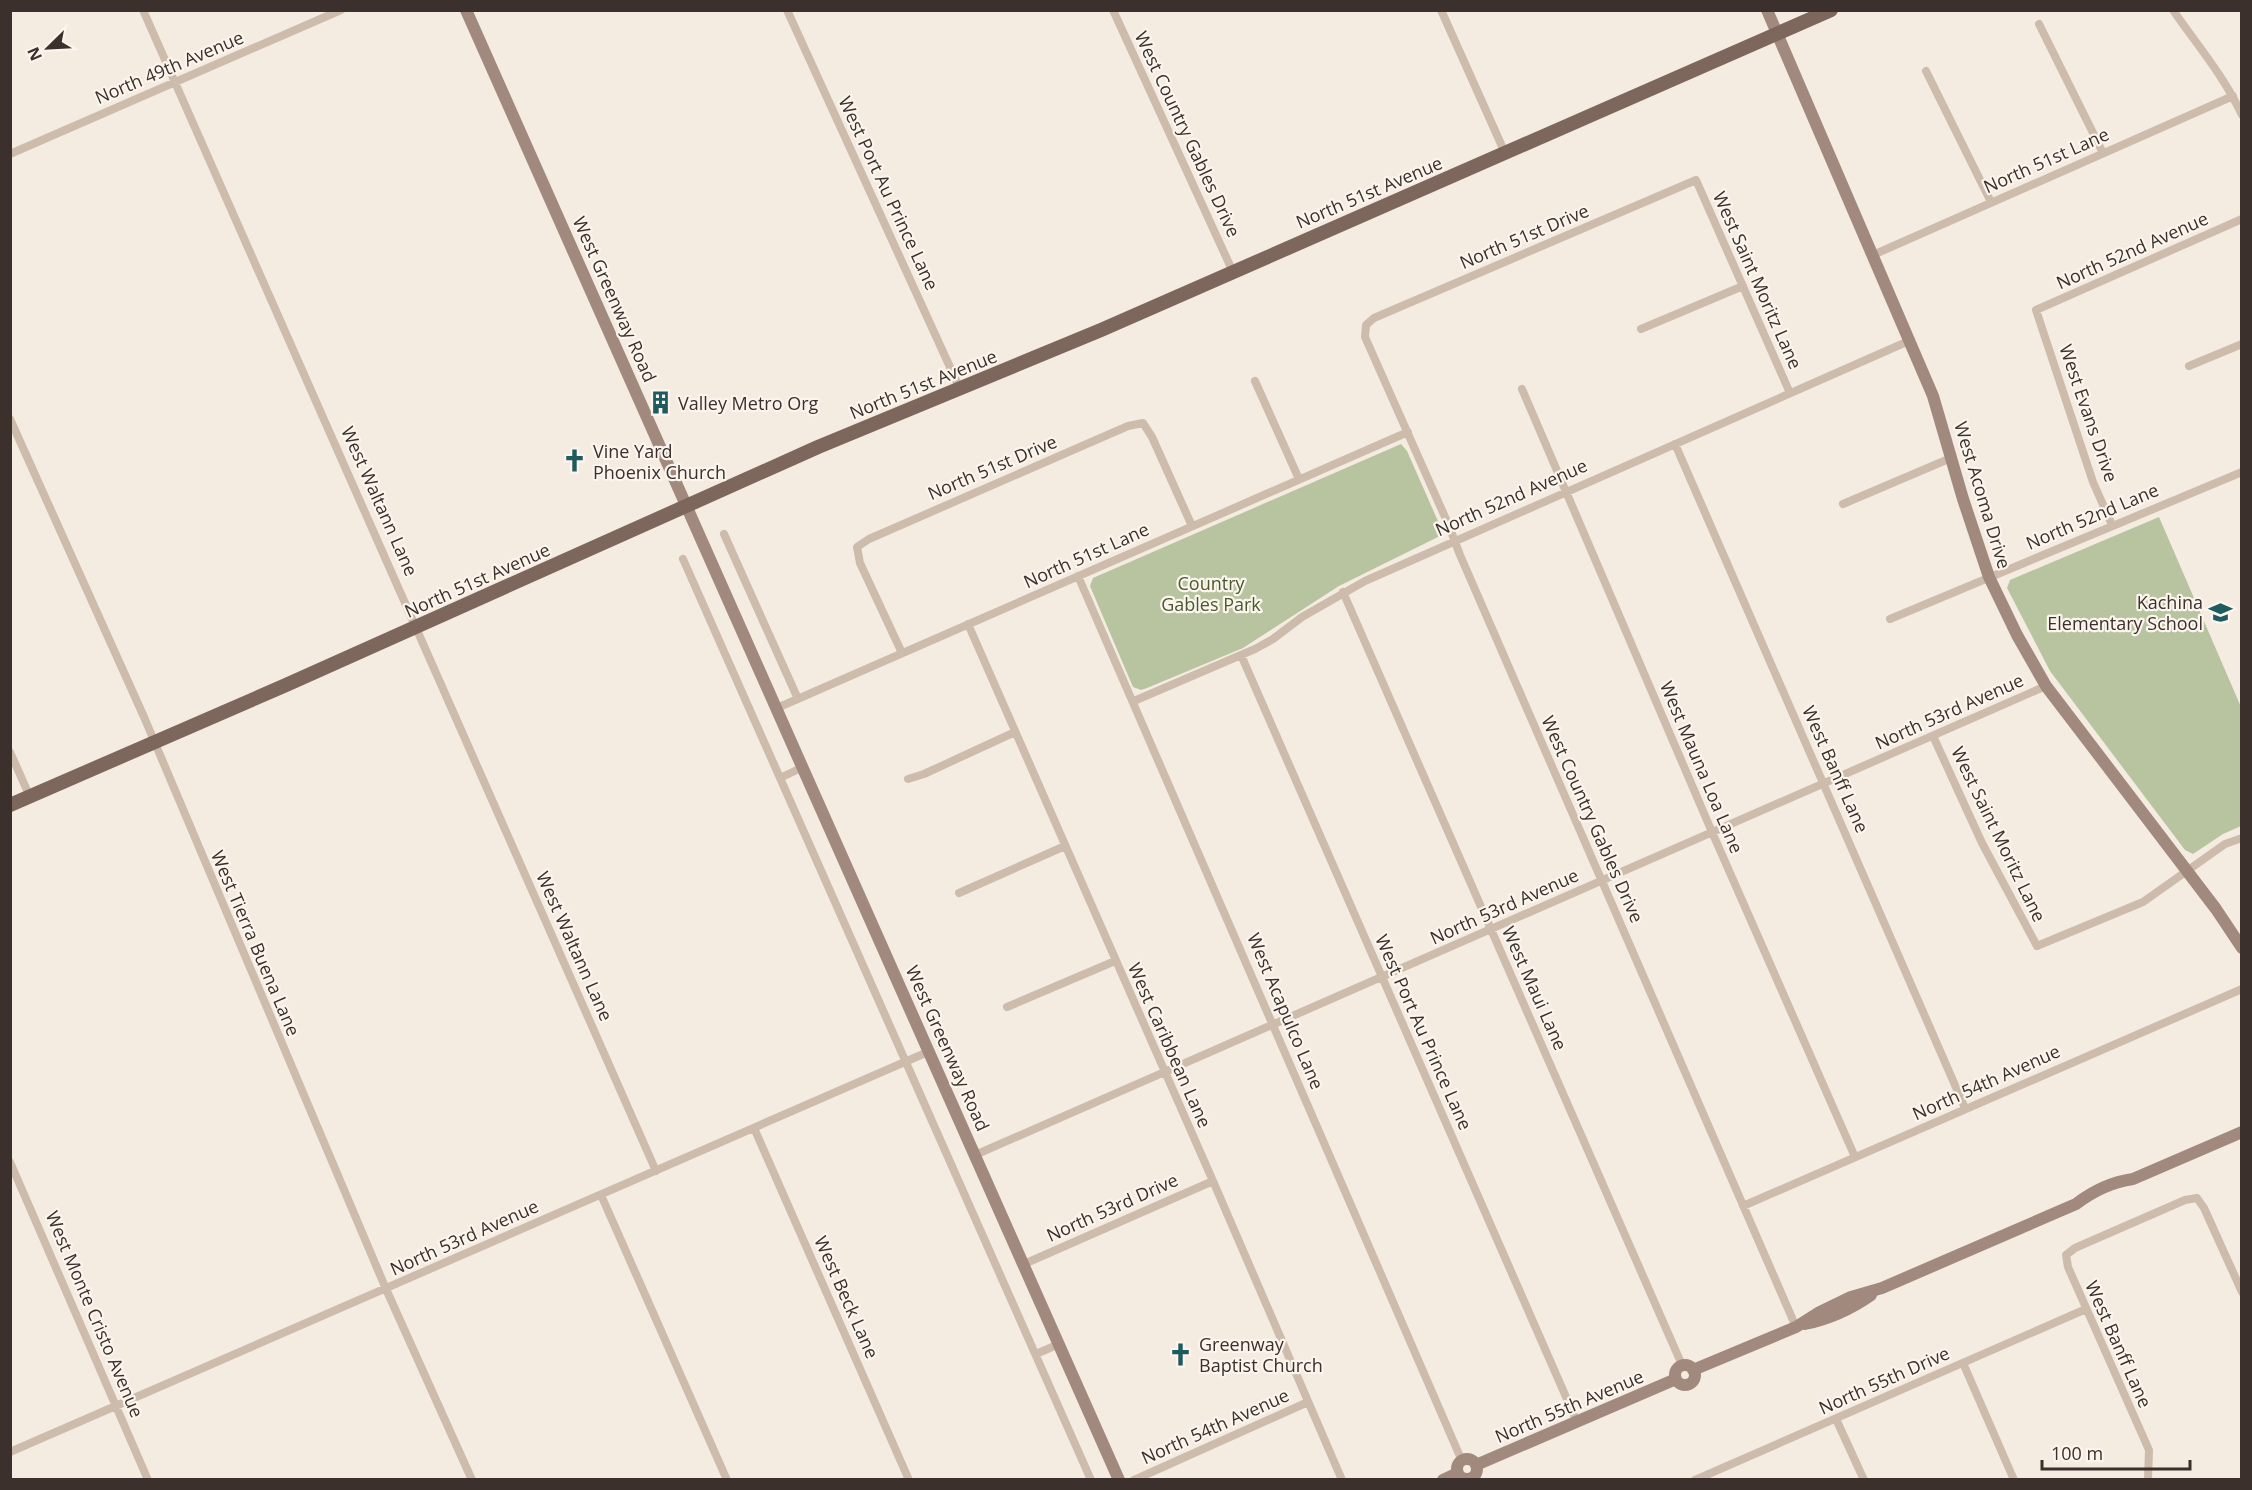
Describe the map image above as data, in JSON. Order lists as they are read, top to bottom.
{
  "streets": {
    "main road": ["North 51st Avenue"],
    "street": [
      "North 49th Avenue",
      "West Country Gables Drive",
      "North 51st Lane",
      "West Port Au Prince Lane",
      "North 51st Drive",
      "North 52nd Avenue",
      "West Saint Moritz Lane",
      "West Greenway Road",
      "West Evans Drive",
      "West Acoma Drive",
      "West Waltann Lane",
      "North 52nd Lane",
      "North 53rd Avenue",
      "West Mauna Loa Lane",
      "West Banff Lane",
      "West Tierra Buena Lane",
      "West Maui Lane",
      "West Acapulco Lane",
      "West Caribbean Lane",
      "North 54th Avenue",
      "North 53rd Drive",
      "West Beck Lane",
      "West Monte Cristo Avenue",
      "North 55th Drive",
      "North 55th Avenue"
    ]
  },
  "crossings": [
    ["North 49th Avenue", "West Waltann Lane"],
    ["West Country Gables Drive", "North 51st Lane"],
    ["West Country Gables Drive", "North 51st Avenue"],
    ["West Country Gables Drive", "North 51st Drive"],
    ["West Country Gables Drive", "North 52nd Avenue"],
    ["West Country Gables Drive", "North 53rd Avenue"],
    ["West Country Gables Drive", "North 54th Avenue"],
    ["West Country Gables Drive", "North 55th Avenue"],
    ["North 51st Lane", "North 51st Drive"],
    ["North 51st Lane", "West Greenway Road"],
    ["North 51st Lane", "West Acoma Drive"],
    ["North 51st Lane", "West Acapulco Lane"],
    ["North 51st Lane", "West Caribbean Lane"],
    ["North 51st Avenue", "West Port Au Prince Lane"],
    ["North 51st Avenue", "West Greenway Road"],
    ["North 51st Avenue", "West Acoma Drive"],
    ["North 51st Avenue", "West Waltann Lane"],
    ["North 51st Avenue", "West Tierra Buena Lane"],
    ["West Port Au Prince Lane", "North 52nd Avenue"],
    ["West Port Au Prince Lane", "North 53rd Avenue"],
    ["West Port Au Prince Lane", "North 55th Avenue"],
    ["North 51st Drive", "West Saint Moritz Lane"],
    ["North 52nd Avenue", "West Saint Moritz Lane"],
    ["North 52nd Avenue", "West Evans Drive"],
    ["North 52nd Avenue", "West Acoma Drive"],
    ["North 52nd Avenue", "West Mauna Loa Lane"],
    ["North 52nd Avenue", "West Banff Lane"],
    ["North 52nd Avenue", "West Maui Lane"],
    ["North 52nd Avenue", "West Acapulco Lane"],
    ["West Saint Moritz Lane", "West Acoma Drive"],
    ["West Saint Moritz Lane", "North 53rd Avenue"],
    ["West Greenway Road", "North 53rd Avenue"],
    ["West Greenway Road", "North 53rd Drive"],
    ["West Evans Drive", "North 52nd Lane"],
    ["West Acoma Drive", "North 52nd Lane"],
    ["West Acoma Drive", "North 53rd Avenue"],
    ["West Waltann Lane", "North 53rd Avenue"],
    ["North 53rd Avenue", "West Mauna Loa Lane"],
    ["North 53rd Avenue", "West Banff Lane"],
    ["North 53rd Avenue", "West Tierra Buena Lane"],
    ["North 53rd Avenue", "West Maui Lane"],
    ["North 53rd Avenue", "West Acapulco Lane"],
    ["North 53rd Avenue", "West Caribbean Lane"],
    ["North 53rd Avenue", "West Beck Lane"],
    ["North 53rd Avenue", "West Monte Cristo Avenue"],
    ["West Mauna Loa Lane", "North 54th Avenue"],
    ["West Banff Lane", "North 54th Avenue"],
    ["West Banff Lane", "North 55th Drive"],
    ["West Maui Lane", "North 55th Avenue"],
    ["West Acapulco Lane", "North 55th Avenue"],
    ["West Caribbean Lane", "North 54th Avenue"],
    ["West Caribbean Lane", "North 53rd Drive"]
  ],
  "parks": ["Country Gables Park"],
  "places": {
    "building": ["Valley Metro Org"],
    "church": ["Vine Yard Phoenix Church", "Greenway Baptist Church"],
    "school or university": ["Kachina Elementary School"]
  },
  "scale_bar": "100 m",
  "north": "bottom left"
}
